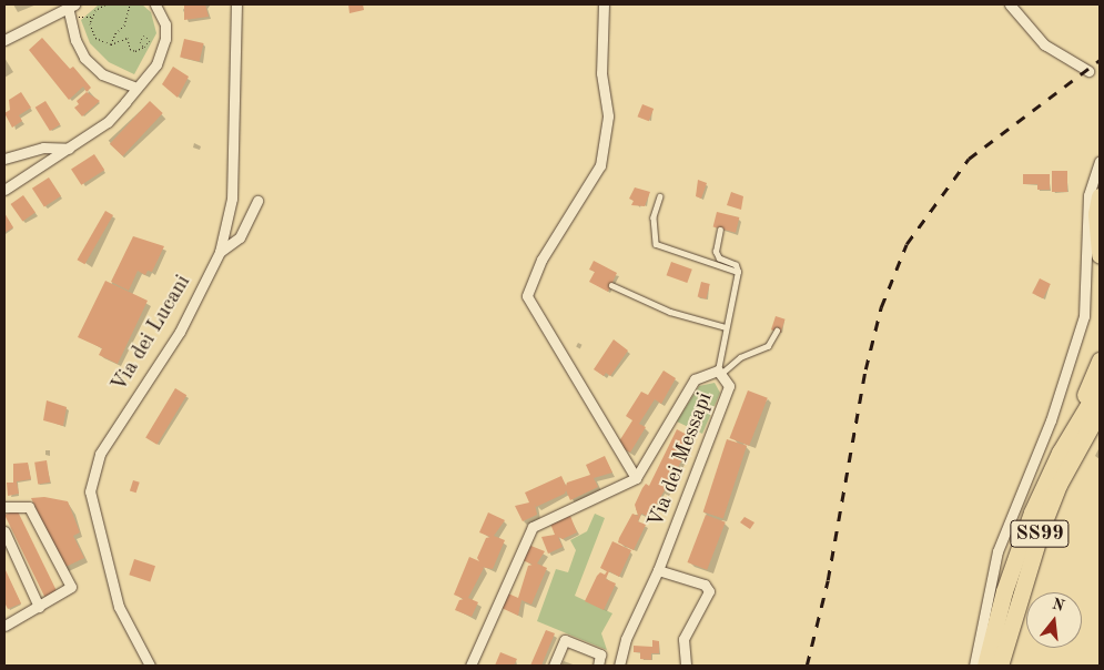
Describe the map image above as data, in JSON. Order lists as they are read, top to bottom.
{
  "streets": {
    "highway": ["SS99"],
    "street": ["Via dei Lucani", "Via dei Messapi"]
  },
  "north": "top"
}
